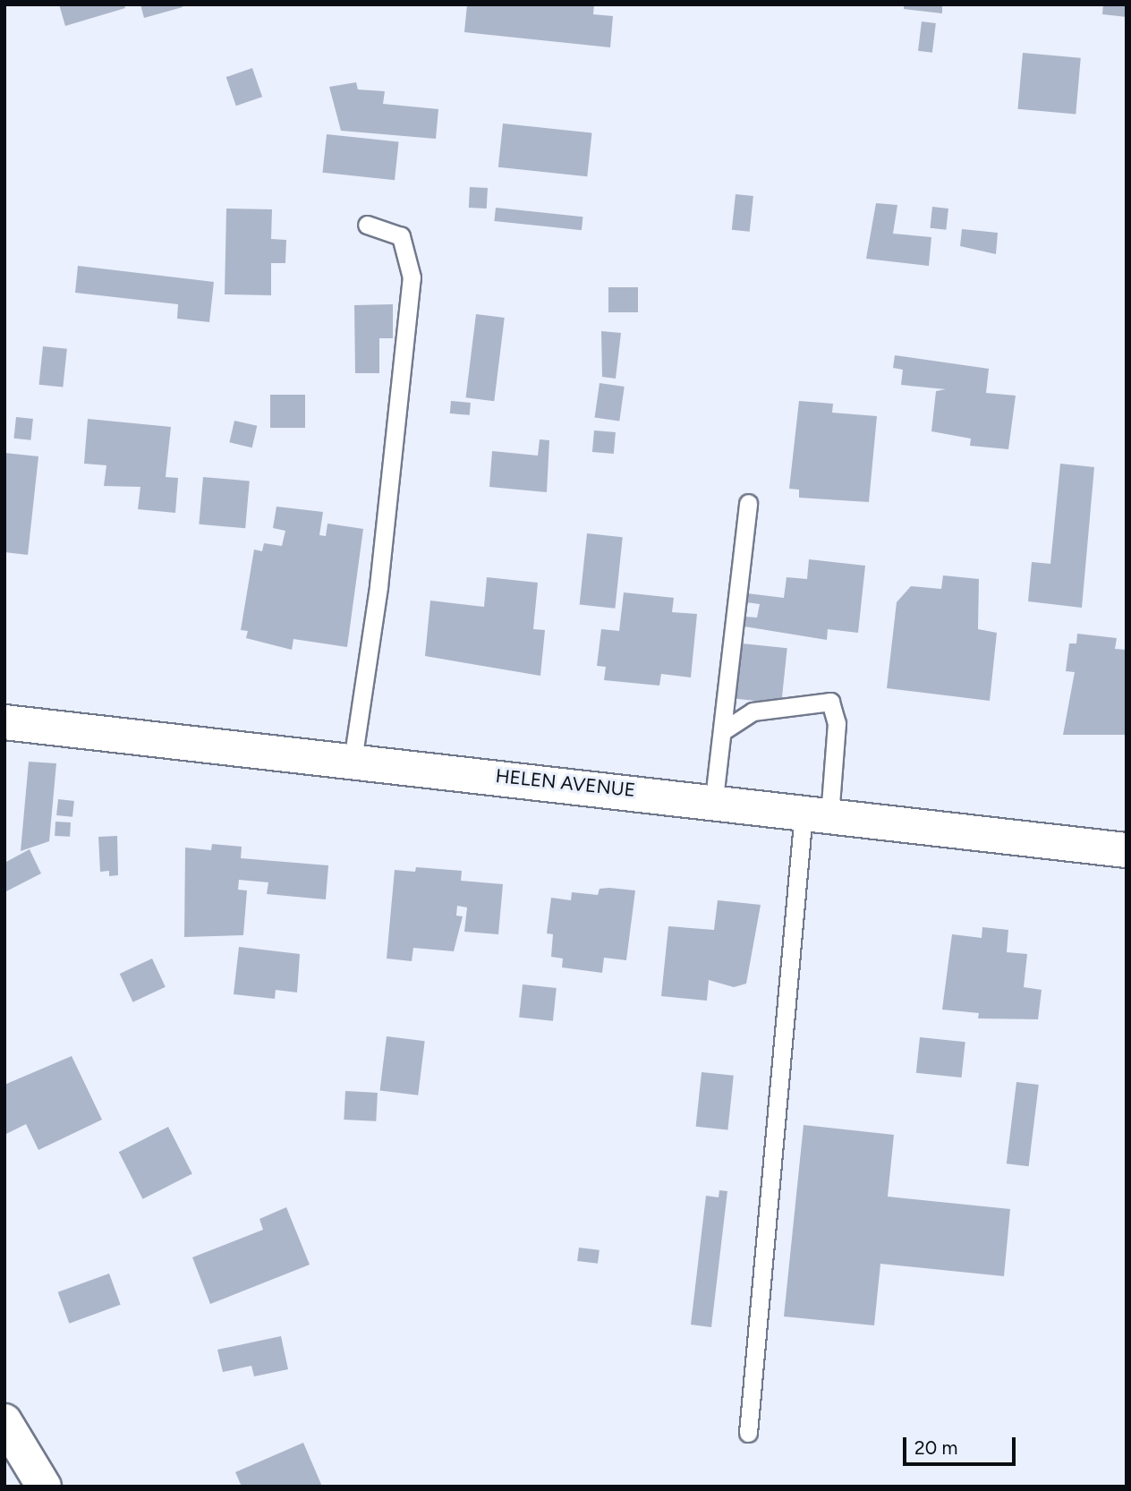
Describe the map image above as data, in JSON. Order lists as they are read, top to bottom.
{
  "streets": {
    "street": ["HELEN AVENUE"]
  },
  "scale_bar": "20 m"
}
